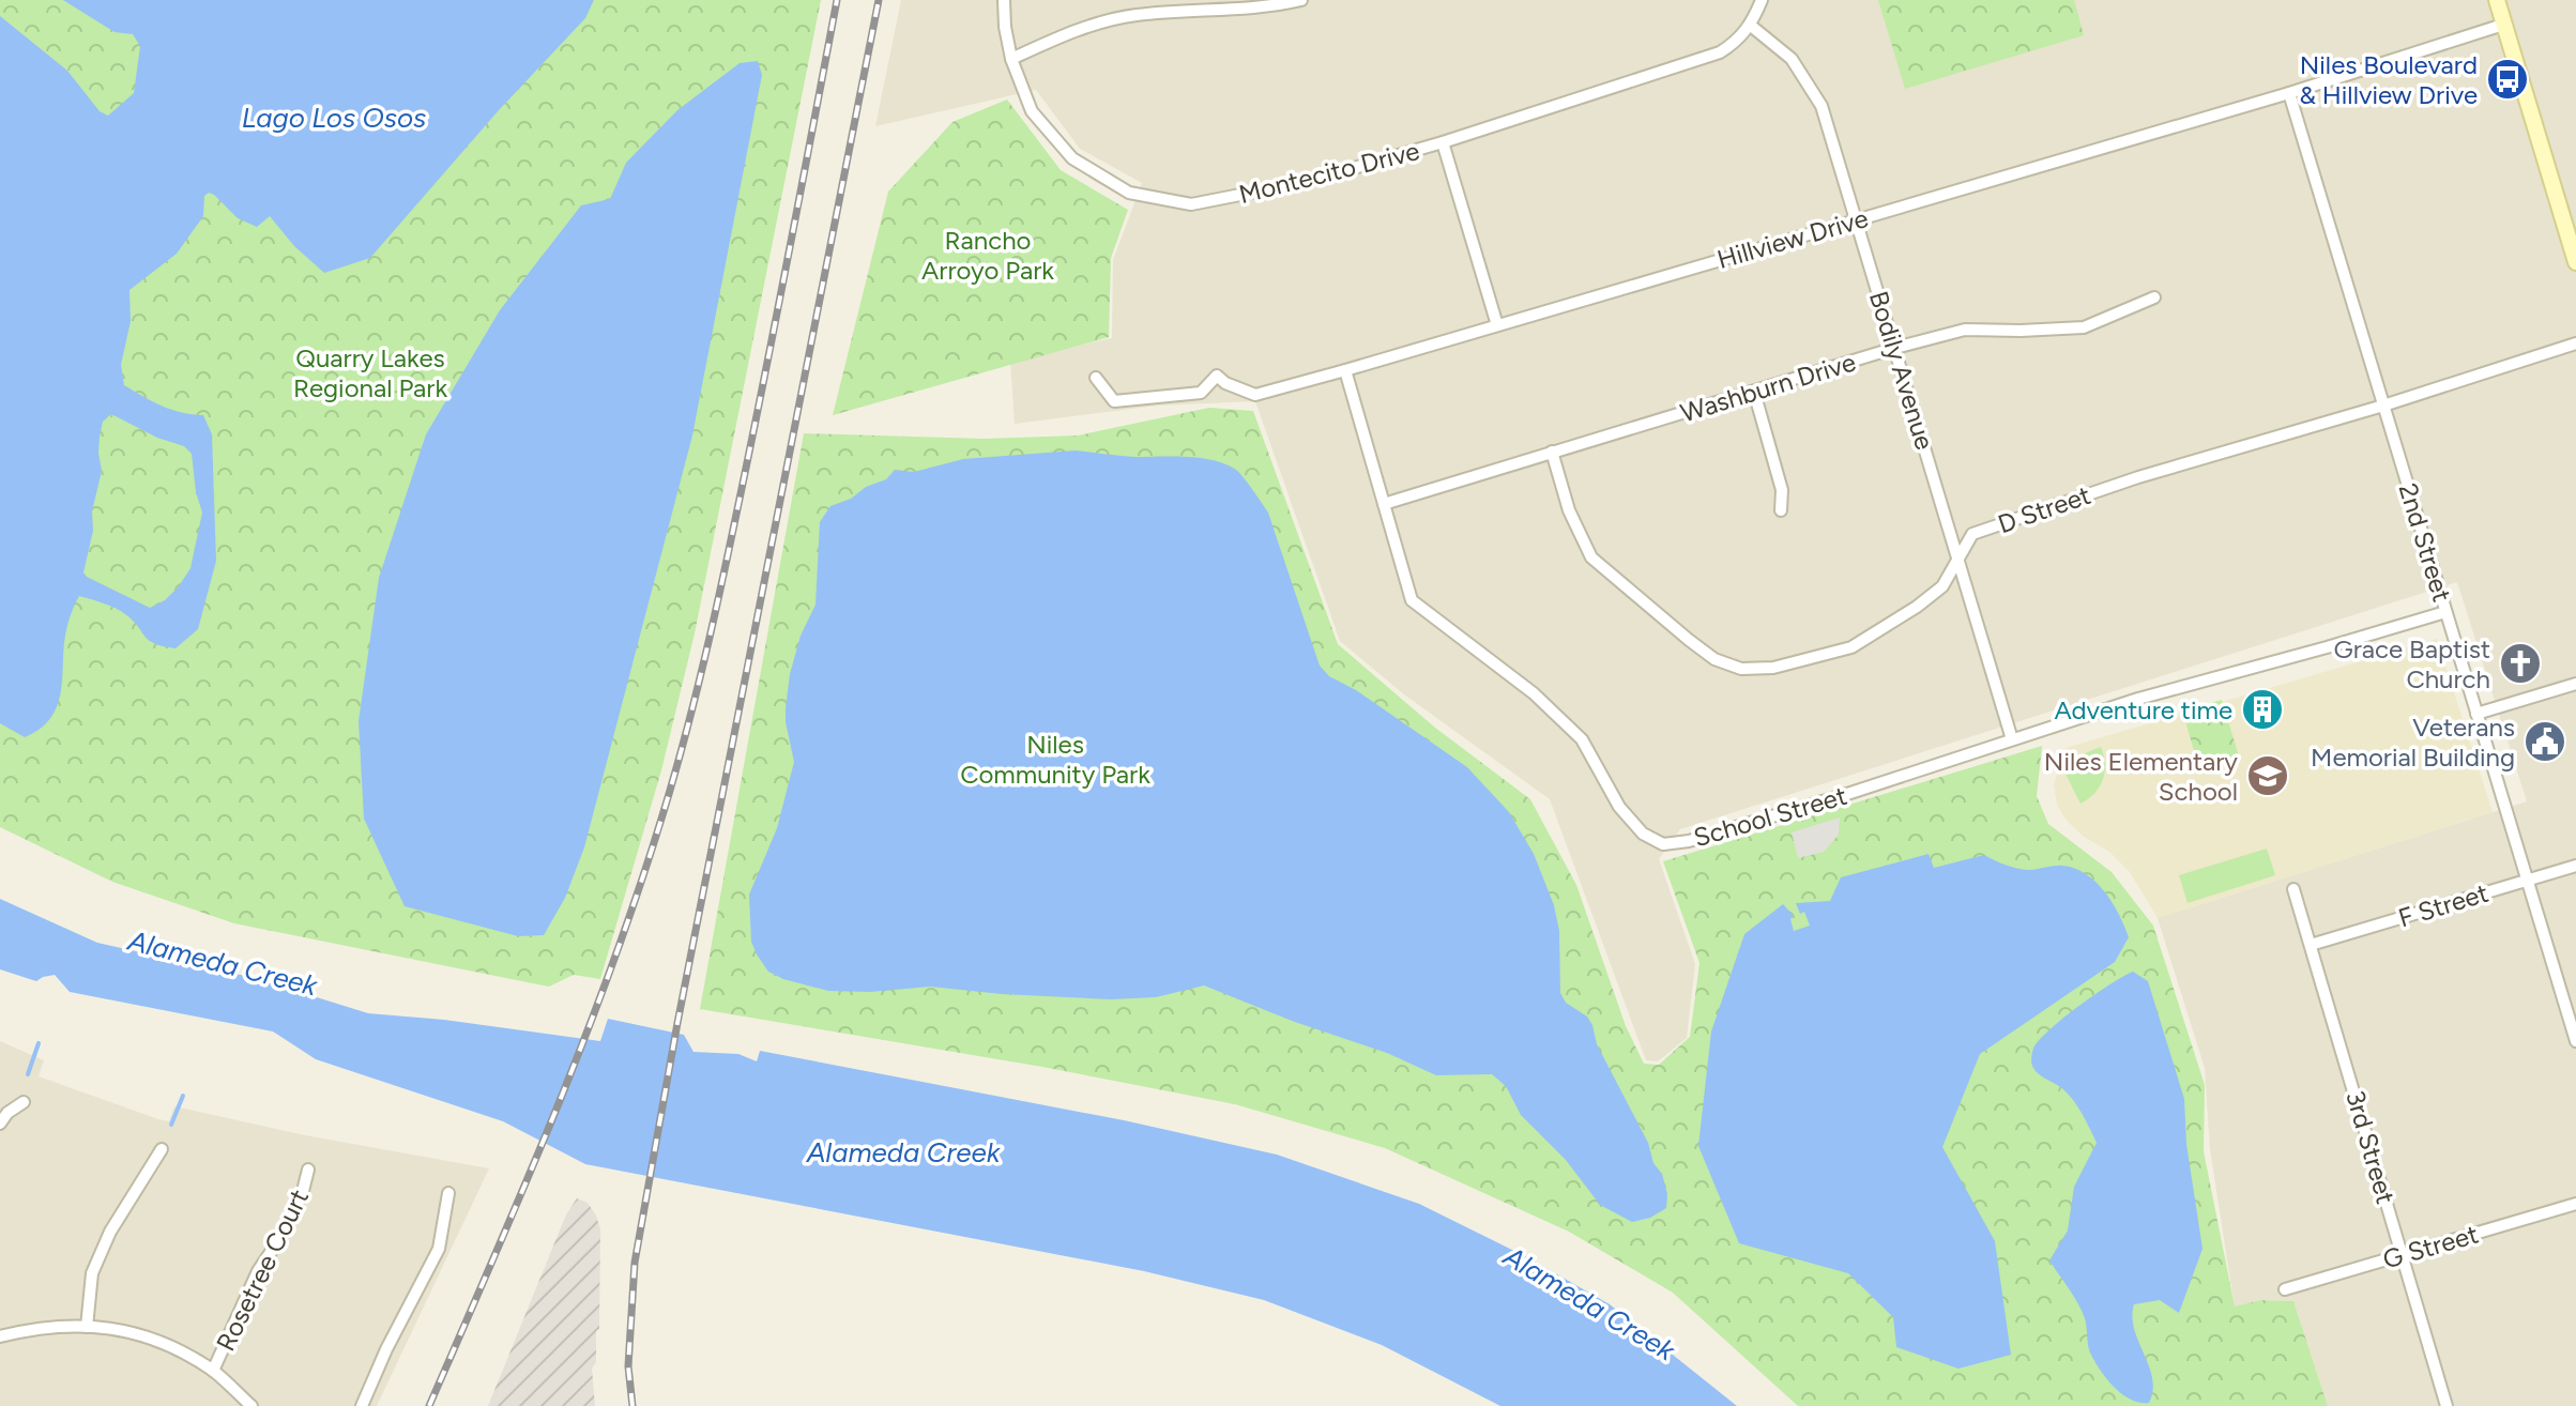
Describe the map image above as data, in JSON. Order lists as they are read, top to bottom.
{
  "streets": {
    "street": [
      "Montecito Drive",
      "Hillview Drive",
      "Bodily Avenue",
      "Washburn Drive",
      "D Street",
      "2nd Street",
      "School Street",
      "F Street",
      "3rd Street",
      "G Street",
      "Rosetree Court"
    ]
  },
  "crossings": [
    ["Montecito Drive", "Bodily Avenue"],
    ["Hillview Drive", "Bodily Avenue"],
    ["Hillview Drive", "2nd Street"],
    ["Hillview Drive", "School Street"],
    ["Bodily Avenue", "Washburn Drive"],
    ["Bodily Avenue", "D Street"],
    ["Bodily Avenue", "School Street"],
    ["Washburn Drive", "D Street"],
    ["Washburn Drive", "School Street"],
    ["D Street", "2nd Street"],
    ["2nd Street", "School Street"],
    ["2nd Street", "F Street"],
    ["F Street", "3rd Street"],
    ["3rd Street", "G Street"]
  ],
  "water": ["Lago Los Osos", "Alameda Creek"],
  "parks": ["Rancho Arroyo Park", "Quarry Lakes Regional Park", "Niles Community Park"],
  "places": {
    "bus stop": ["Niles Boulevard & Hillview Drive"],
    "church": ["Grace Baptist Church"],
    "building": ["Adventure time"],
    "public building": ["Veterans Memorial Building"],
    "school or university": ["Niles Elementary School"]
  }
}
